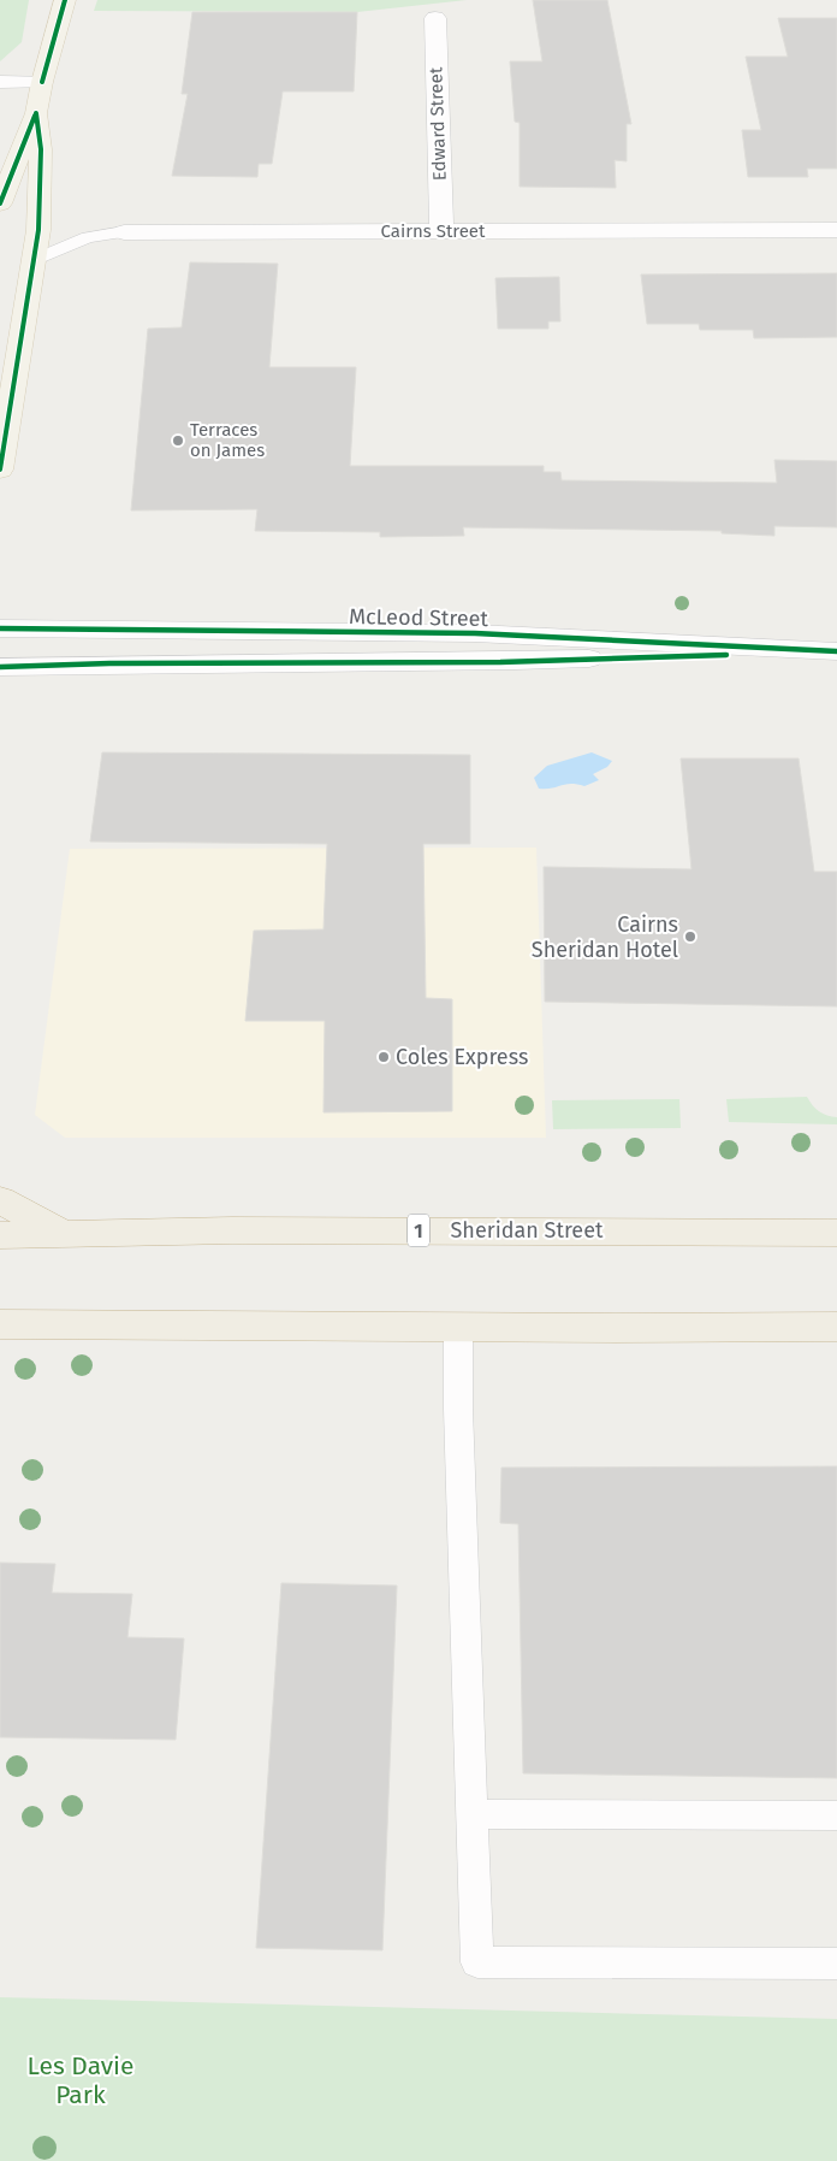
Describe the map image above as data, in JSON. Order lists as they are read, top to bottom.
{
  "streets": {
    "highway": ["1", "Sheridan Street"],
    "street": ["Edward Street", "Cairns Street", "McLeod Street"]
  },
  "crossings": [
    ["Edward Street", "Cairns Street"]
  ],
  "parks": ["Les Davie Park"],
  "places": ["Terraces on James", "Cairns Sheridan Hotel", "Coles Express"]
}
